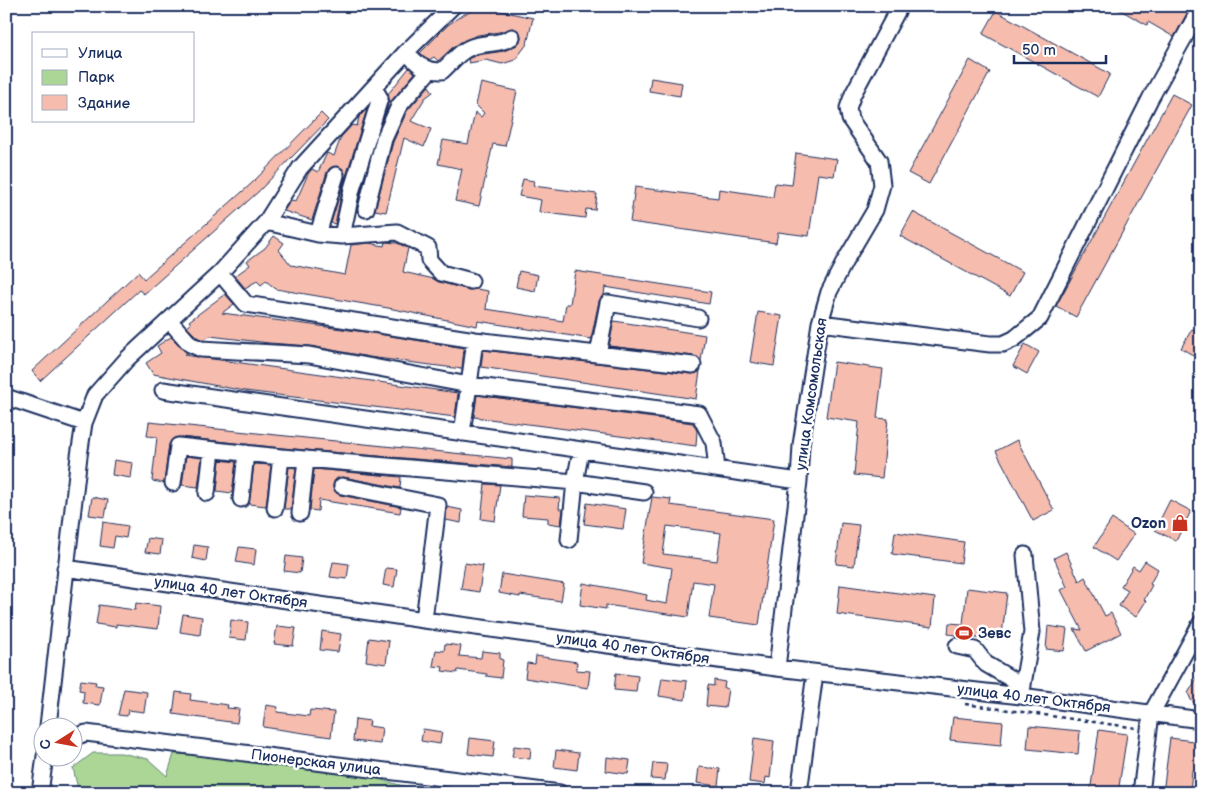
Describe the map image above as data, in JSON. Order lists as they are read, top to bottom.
{
  "streets": {
    "street": ["улица Комсомольская", "улица 40 лет Октября", "Пионерская улица"]
  },
  "crossings": [
    ["улица Комсомольская", "улица 40 лет Октября"]
  ],
  "places": {
    "shop": ["Ozon"],
    "sports": ["Зевс"]
  },
  "legend": ["Улица", "Парк", "Здание"],
  "scale_bar": "50 m",
  "north": "left"
}
